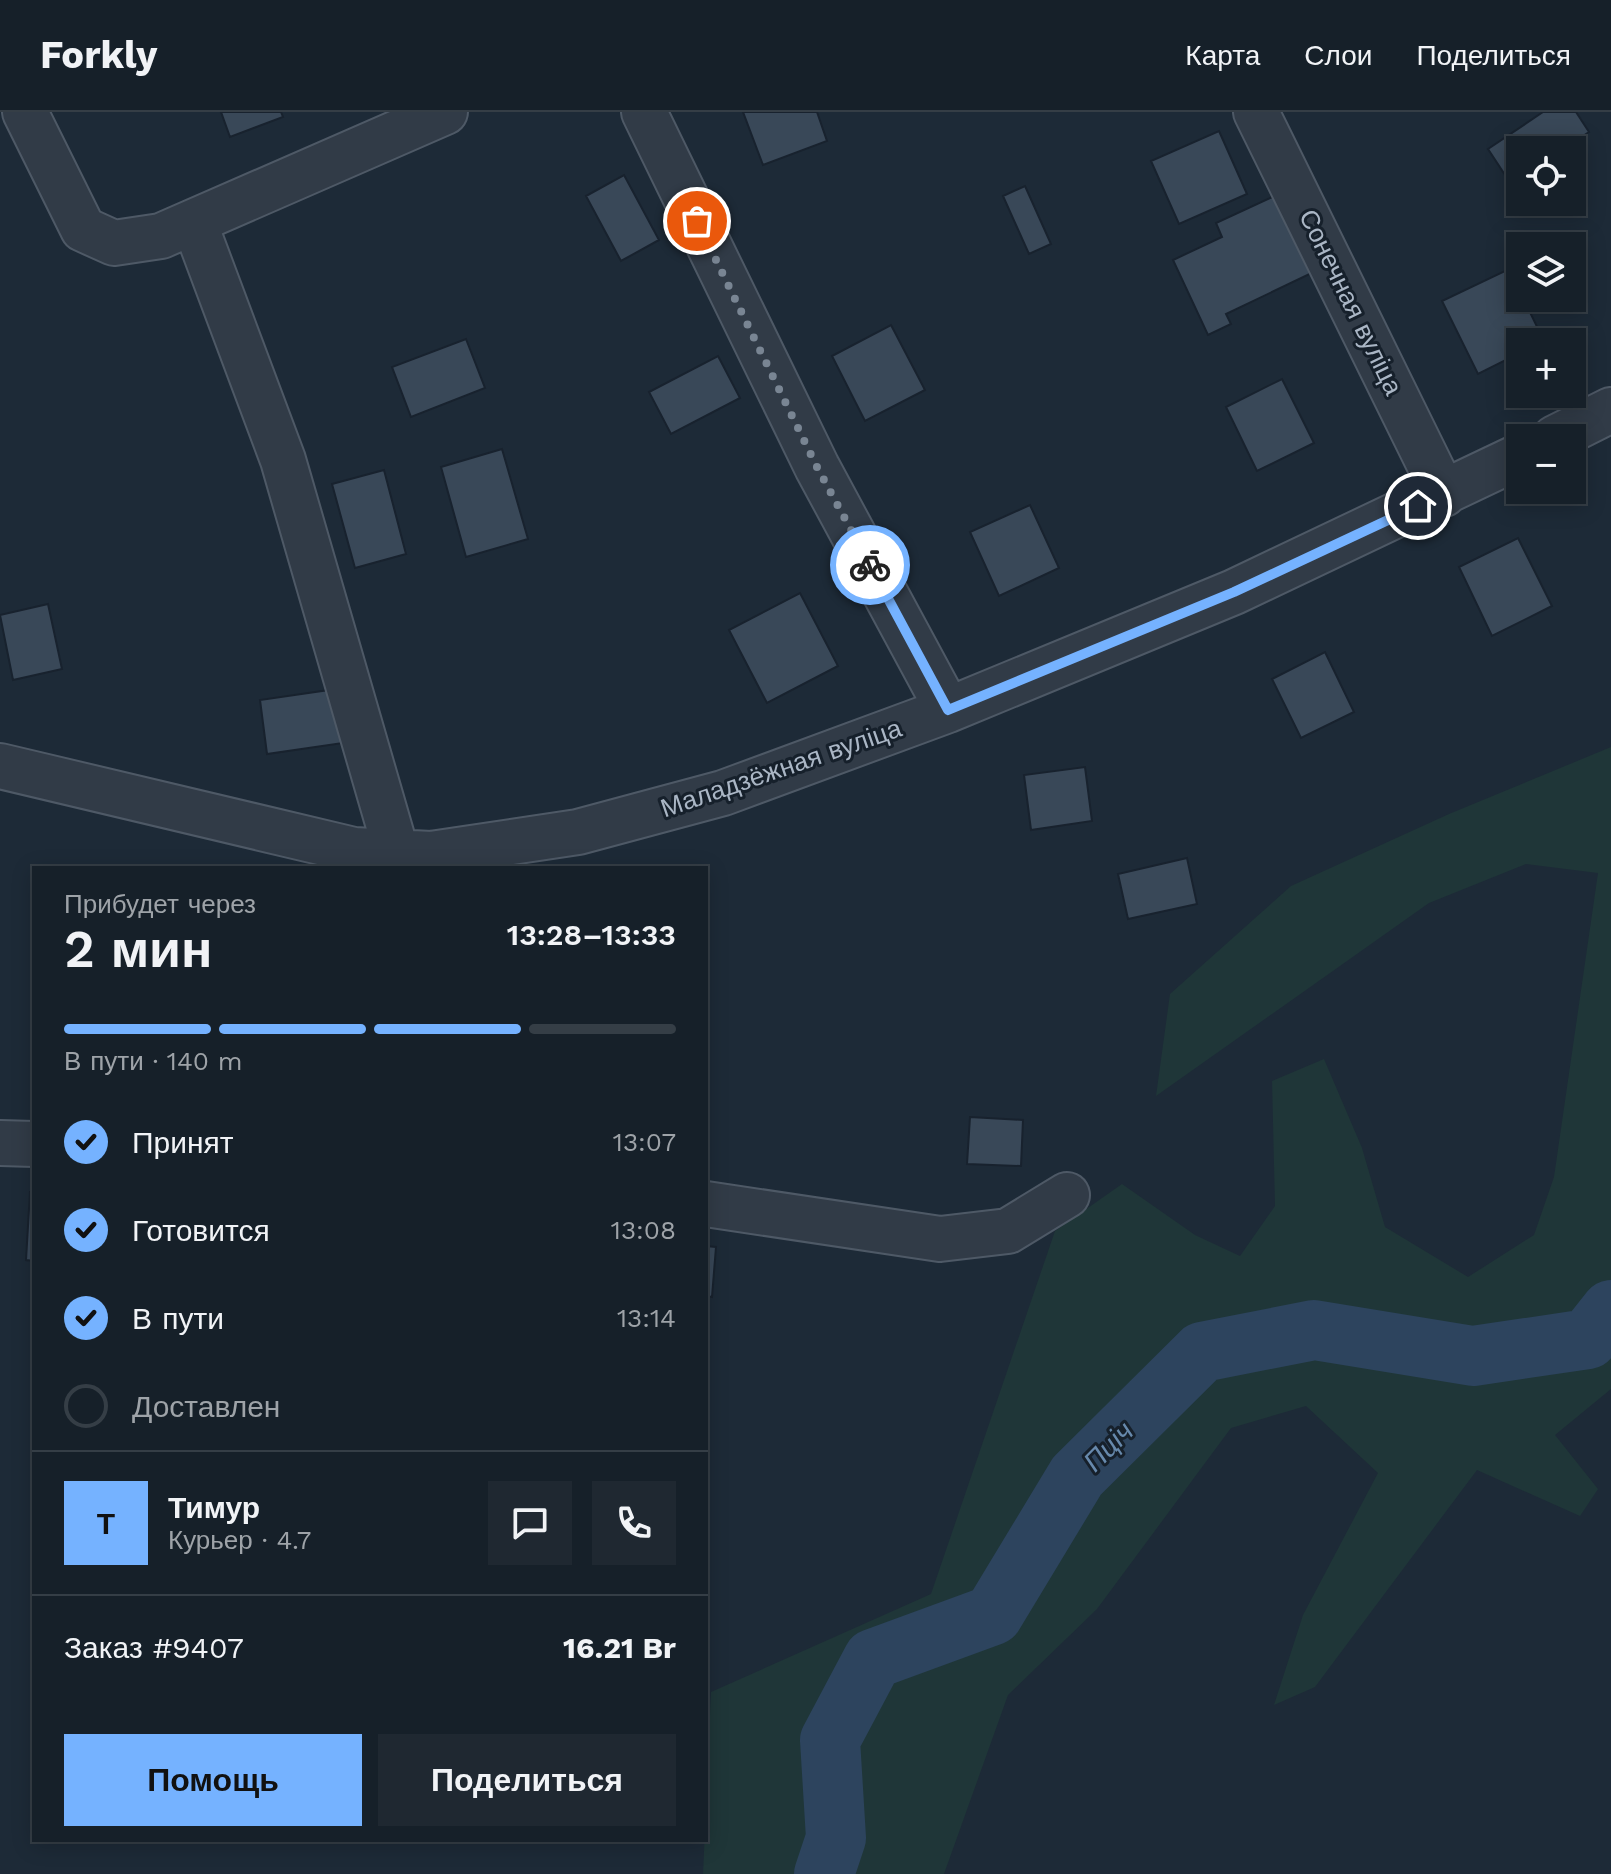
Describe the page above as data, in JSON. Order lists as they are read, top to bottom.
{
  "streets": {
    "street": ["Сонечная вуліца", "Маладзёжная вуліца"]
  },
  "crossings": [
    ["Сонечная вуліца", "Маладзёжная вуліца"]
  ],
  "water": ["Пціч"],
  "page": {
    "header": "Forkly",
    "nav": ["Карта", "Слои", "Поделиться"],
    "map_buttons": ["+", "−"],
    "heading": ["2 мин", "Прибудет через", "13:28–13:33"],
    "panel": [
      "Тимур",
      "Курьер · 4.7",
      "Заказ #9407",
      "16.21 Br"
    ],
    "bar": "В пути · 140 m",
    "list": [
      ["Принят", "13:07"],
      ["Готовится", "13:08"],
      ["В пути", "13:14"],
      "Доставлен"
    ],
    "round": "Т",
    "buttons": ["Помощь", "Поделиться"]
  }
}
